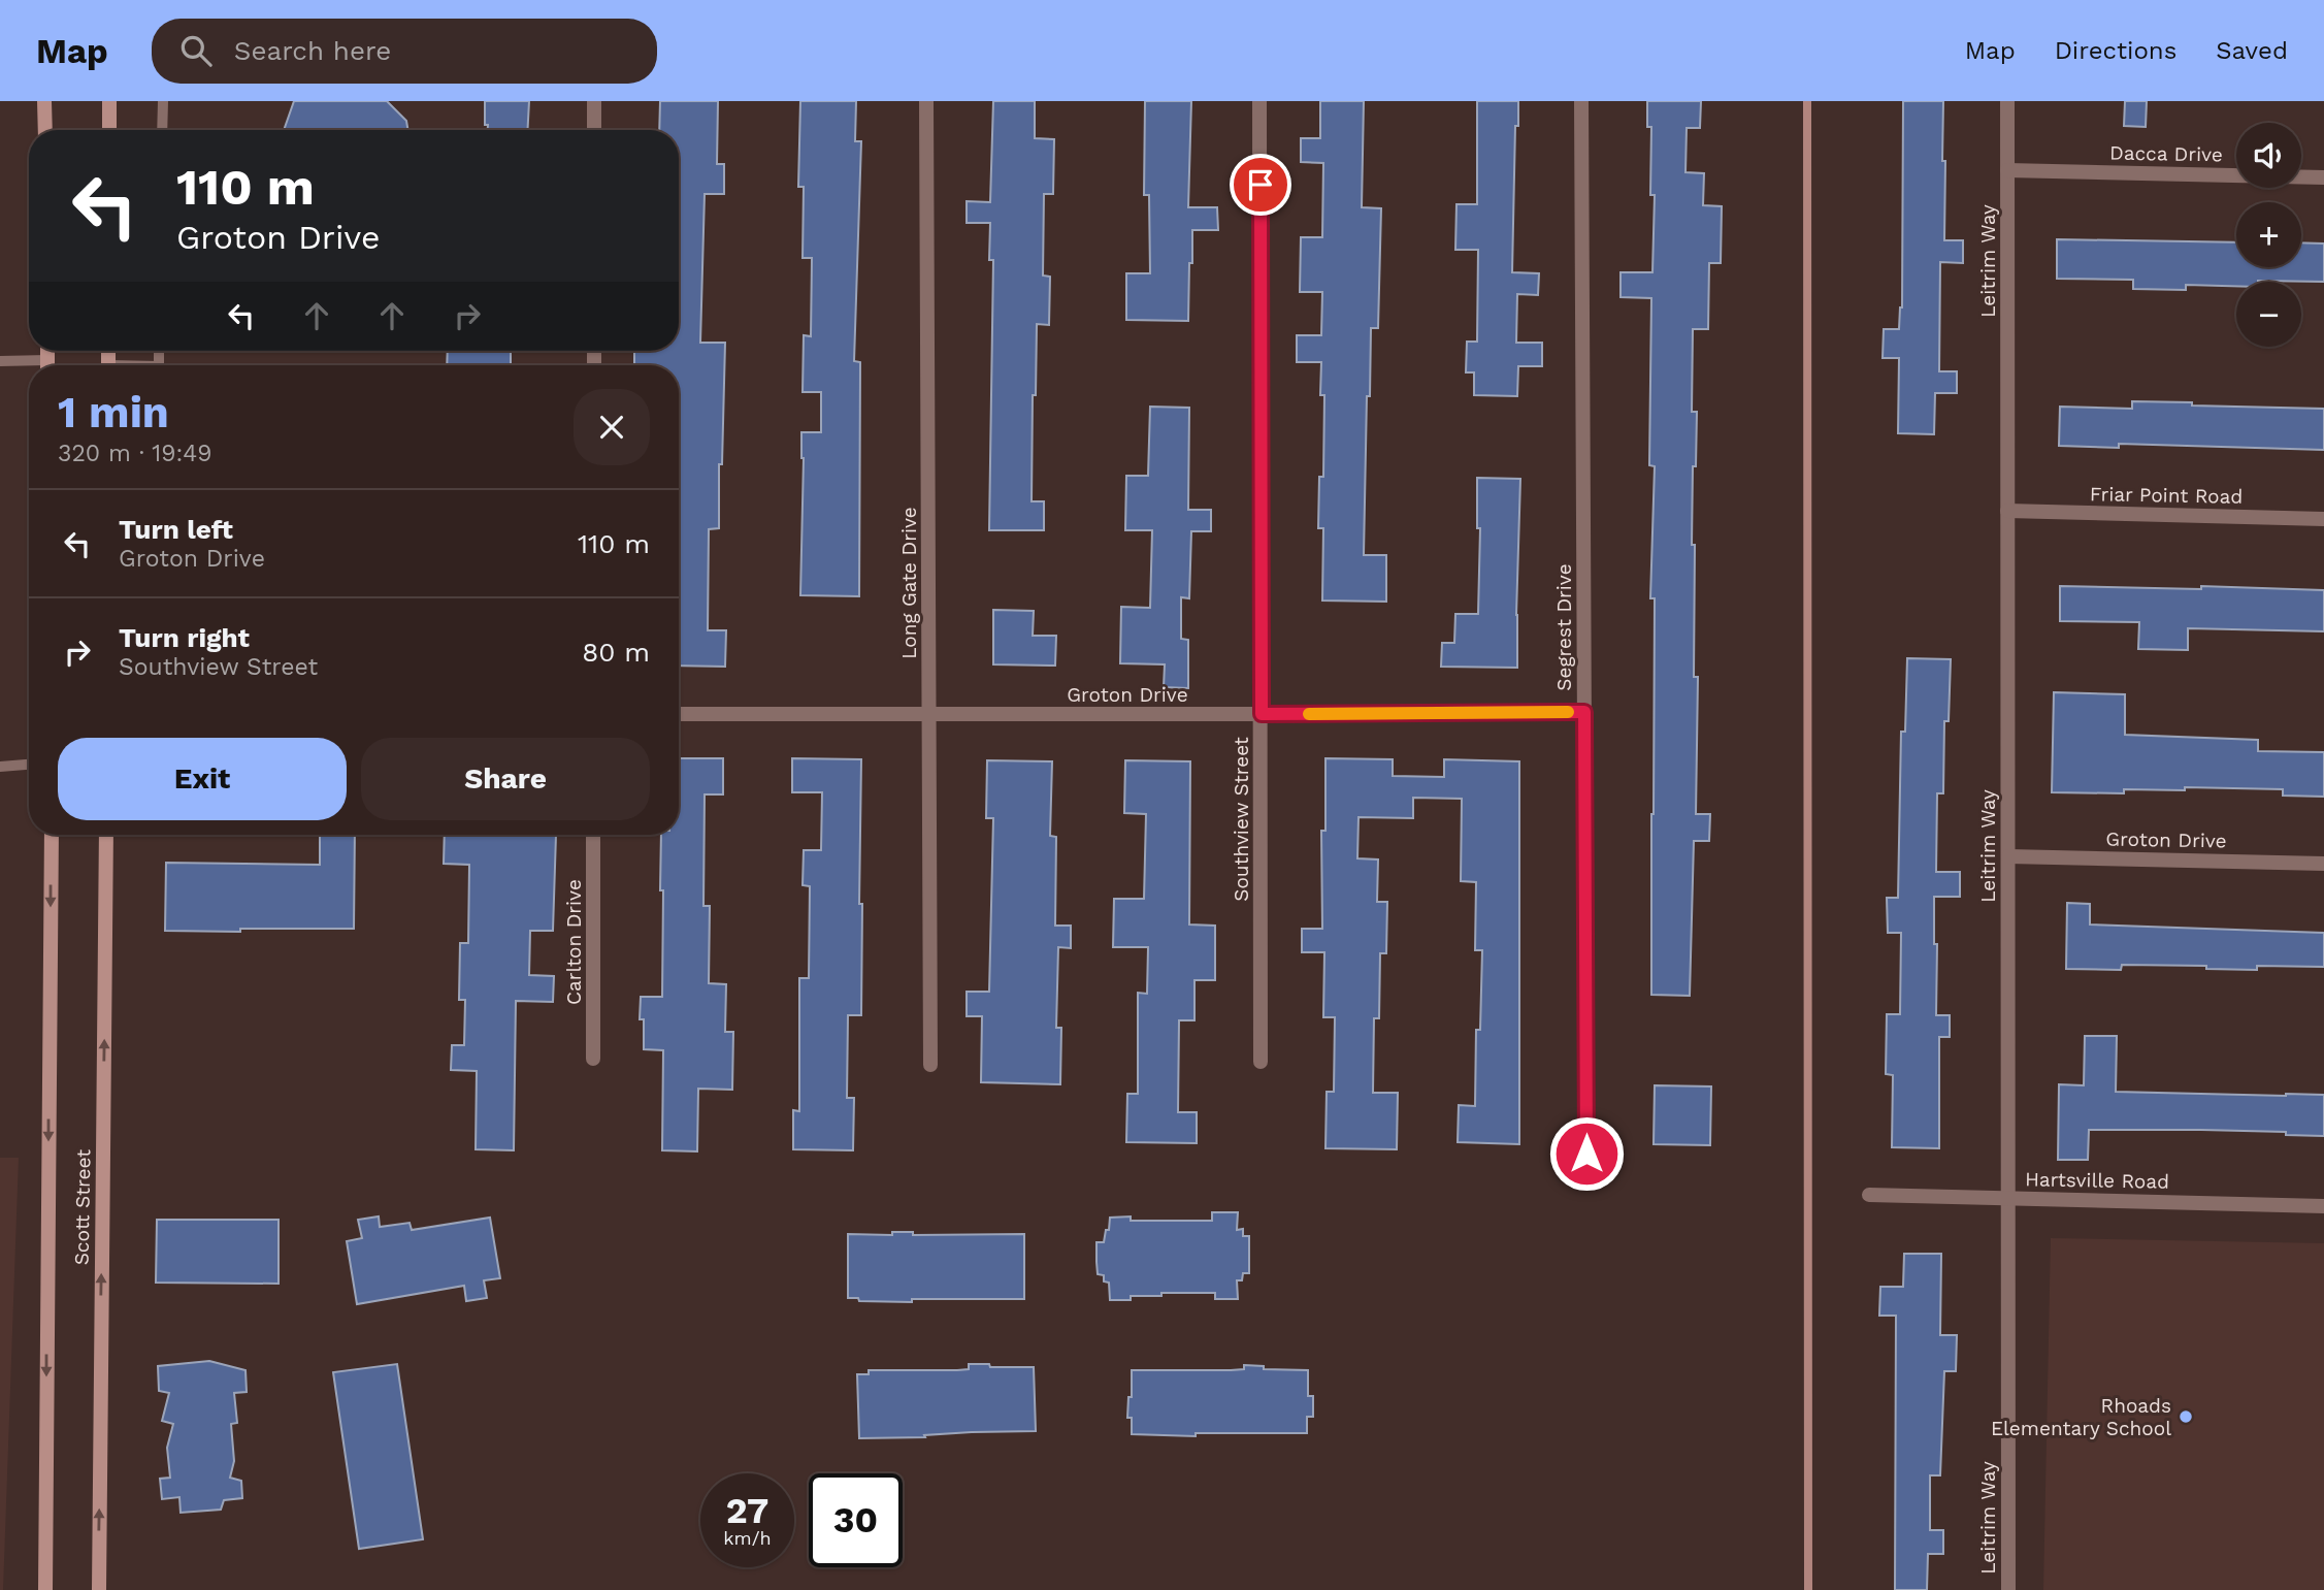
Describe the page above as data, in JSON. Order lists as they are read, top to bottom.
{
  "streets": {
    "main road": ["Scott Street"],
    "street": [
      "Dacca Drive",
      "Leitrim Way",
      "Friar Point Road",
      "Long Gate Drive",
      "Segrest Drive",
      "Groton Drive",
      "Southview Street",
      "Carlton Drive",
      "Hartsville Road"
    ]
  },
  "crossings": [
    ["Dacca Drive", "Leitrim Way"],
    ["Leitrim Way", "Friar Point Road"],
    ["Leitrim Way", "Groton Drive"],
    ["Leitrim Way", "Hartsville Road"],
    ["Long Gate Drive", "Groton Drive"],
    ["Segrest Drive", "Groton Drive"],
    ["Groton Drive", "Southview Street"]
  ],
  "places": ["Rhoads Elementary School"],
  "page": {
    "header": "Map",
    "search": "Search here",
    "nav": ["Map", "Directions", "Saved"],
    "map_buttons": ["+", "−"],
    "turn": ["110 m", "Groton Drive"],
    "heading": ["1 min", "320 m · 19:49"],
    "list": [
      {
        "name": "Turn left",
        "note": "Groton Drive",
        "value": "110 m"
      },
      {
        "name": "Turn right",
        "note": "Southview Street",
        "value": "80 m"
      }
    ],
    "buttons": ["Exit", "Share"],
    "speed": "27 km/h",
    "limit": "30"
  }
}
